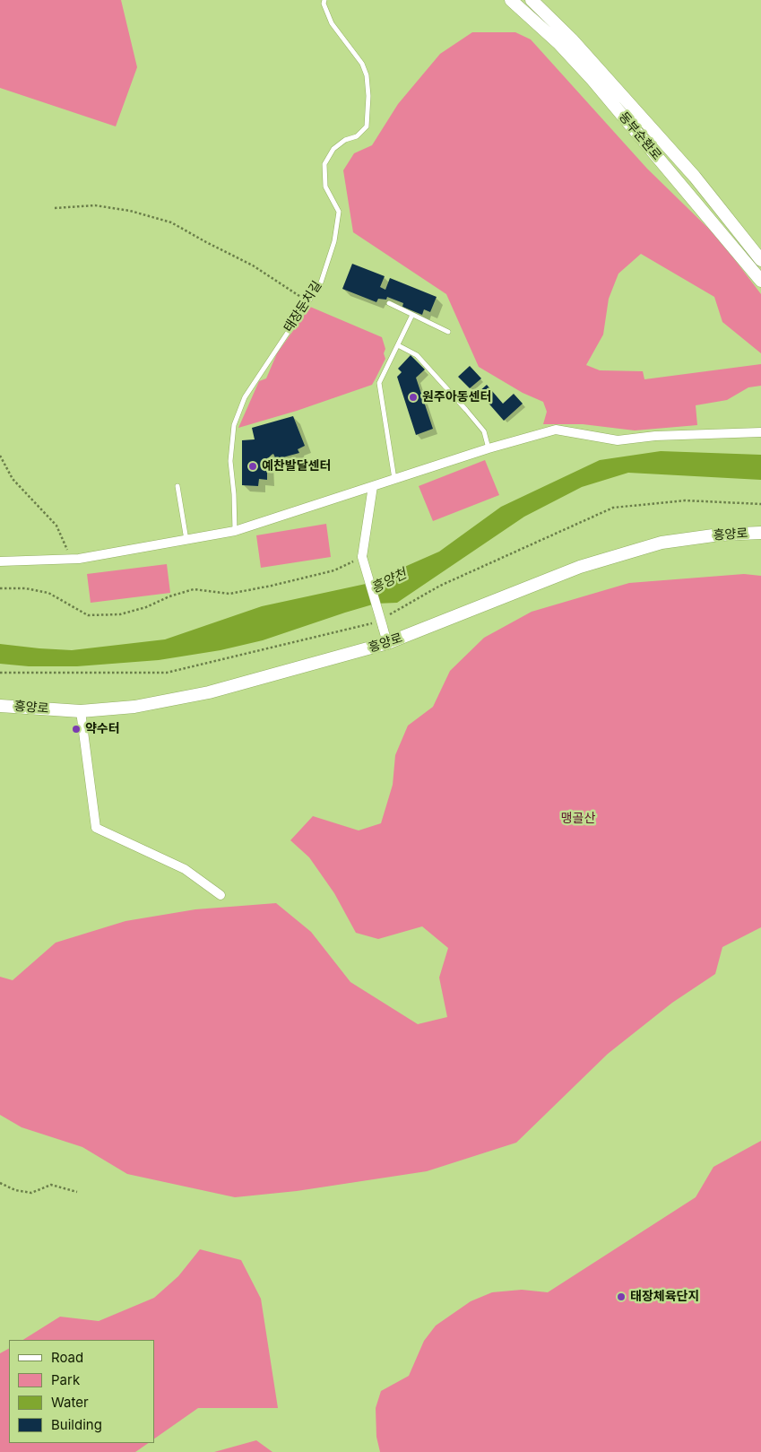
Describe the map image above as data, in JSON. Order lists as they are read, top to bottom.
{
  "streets": {
    "street": ["동부순환로", "흥양로"],
    "lane": ["태장둔치길"]
  },
  "water": ["흥양천"],
  "parks": ["맹골산"],
  "places": [
    "원주아동센터",
    "예찬발달센터",
    "약수터",
    "태장체육단지"
  ],
  "legend": [
    "Road",
    "Park",
    "Water",
    "Building"
  ]
}
